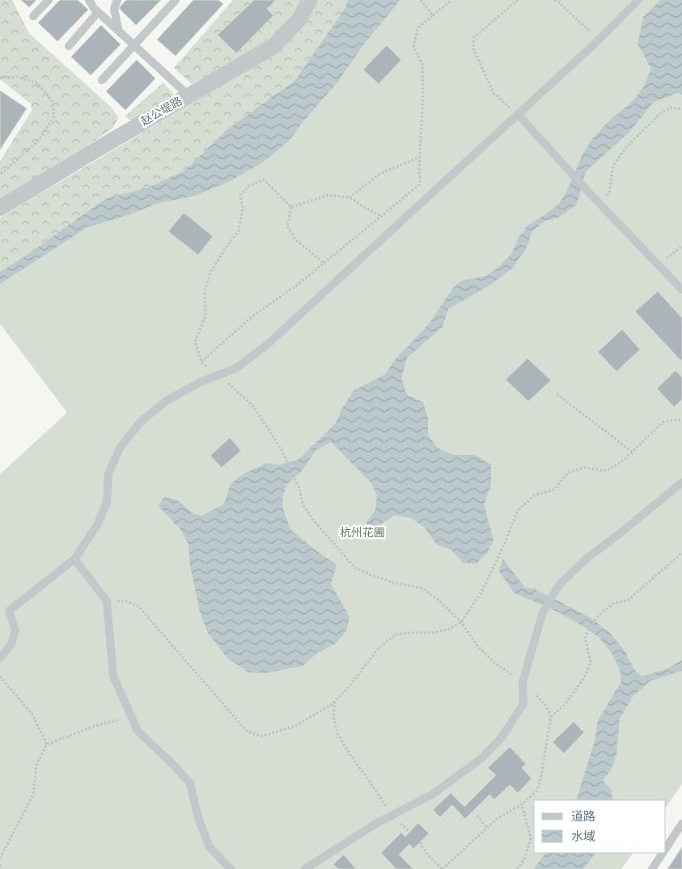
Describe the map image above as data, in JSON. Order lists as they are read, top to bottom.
{
  "streets": {
    "street": ["赵公堤路"]
  },
  "parks": ["杭州花圃"],
  "legend": ["道路", "水域"]
}
